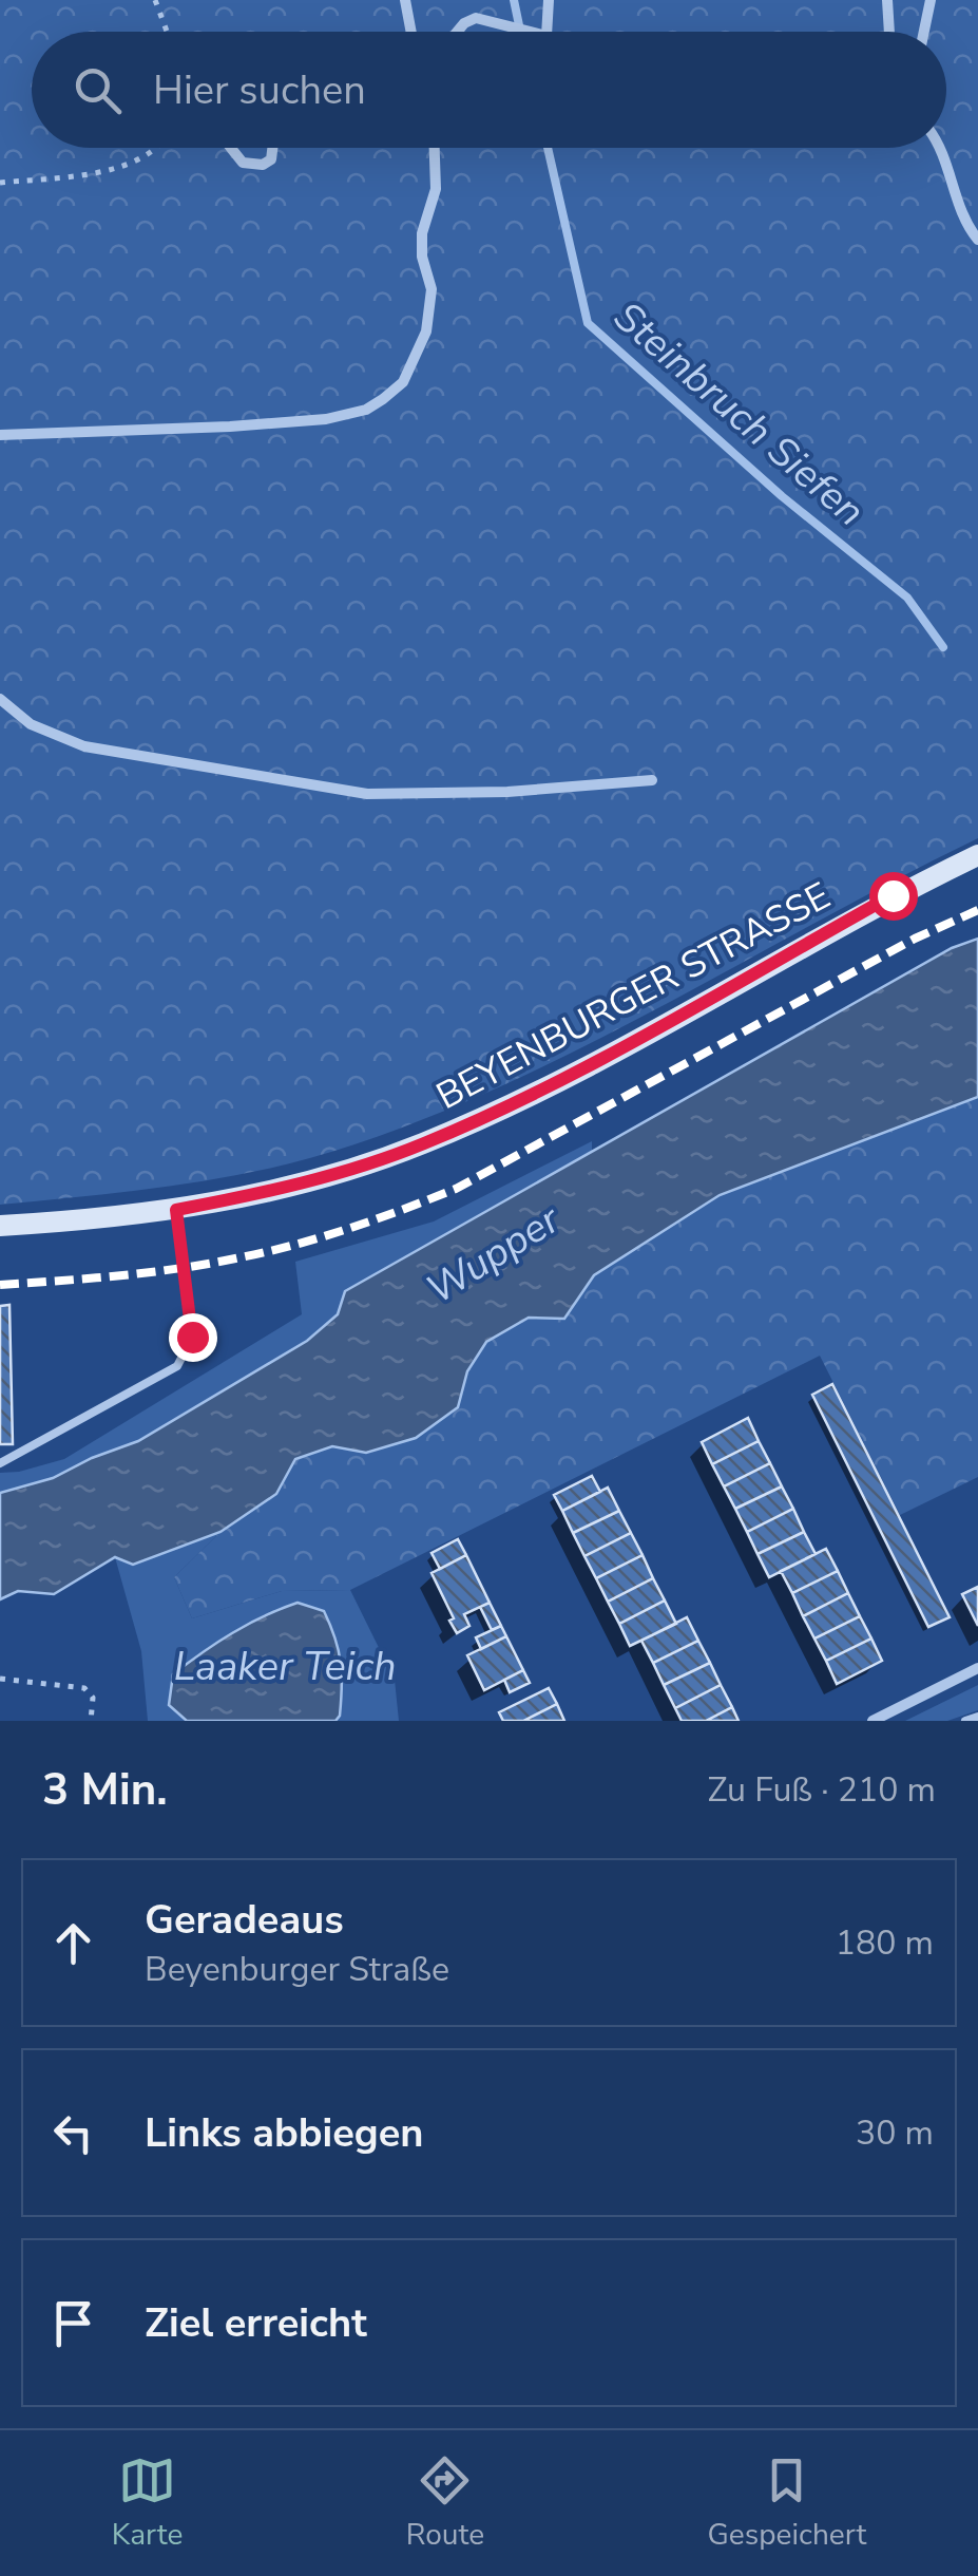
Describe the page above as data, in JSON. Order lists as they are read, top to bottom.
{
  "streets": {
    "main road": ["BEYENBURGER STRASSE"]
  },
  "water": ["Steinbruch Siefen", "Wupper", "Laaker Teich"],
  "page": {
    "search": "Hier suchen",
    "heading": ["3 Min.", "Zu Fuß · 210 m"],
    "list": [
      ["Geradeaus", "Beyenburger Straße", "180 m"],
      ["Links abbiegen", "30 m"],
      "Ziel erreicht"
    ],
    "nav": ["Karte", "Route", "Gespeichert"]
  }
}
